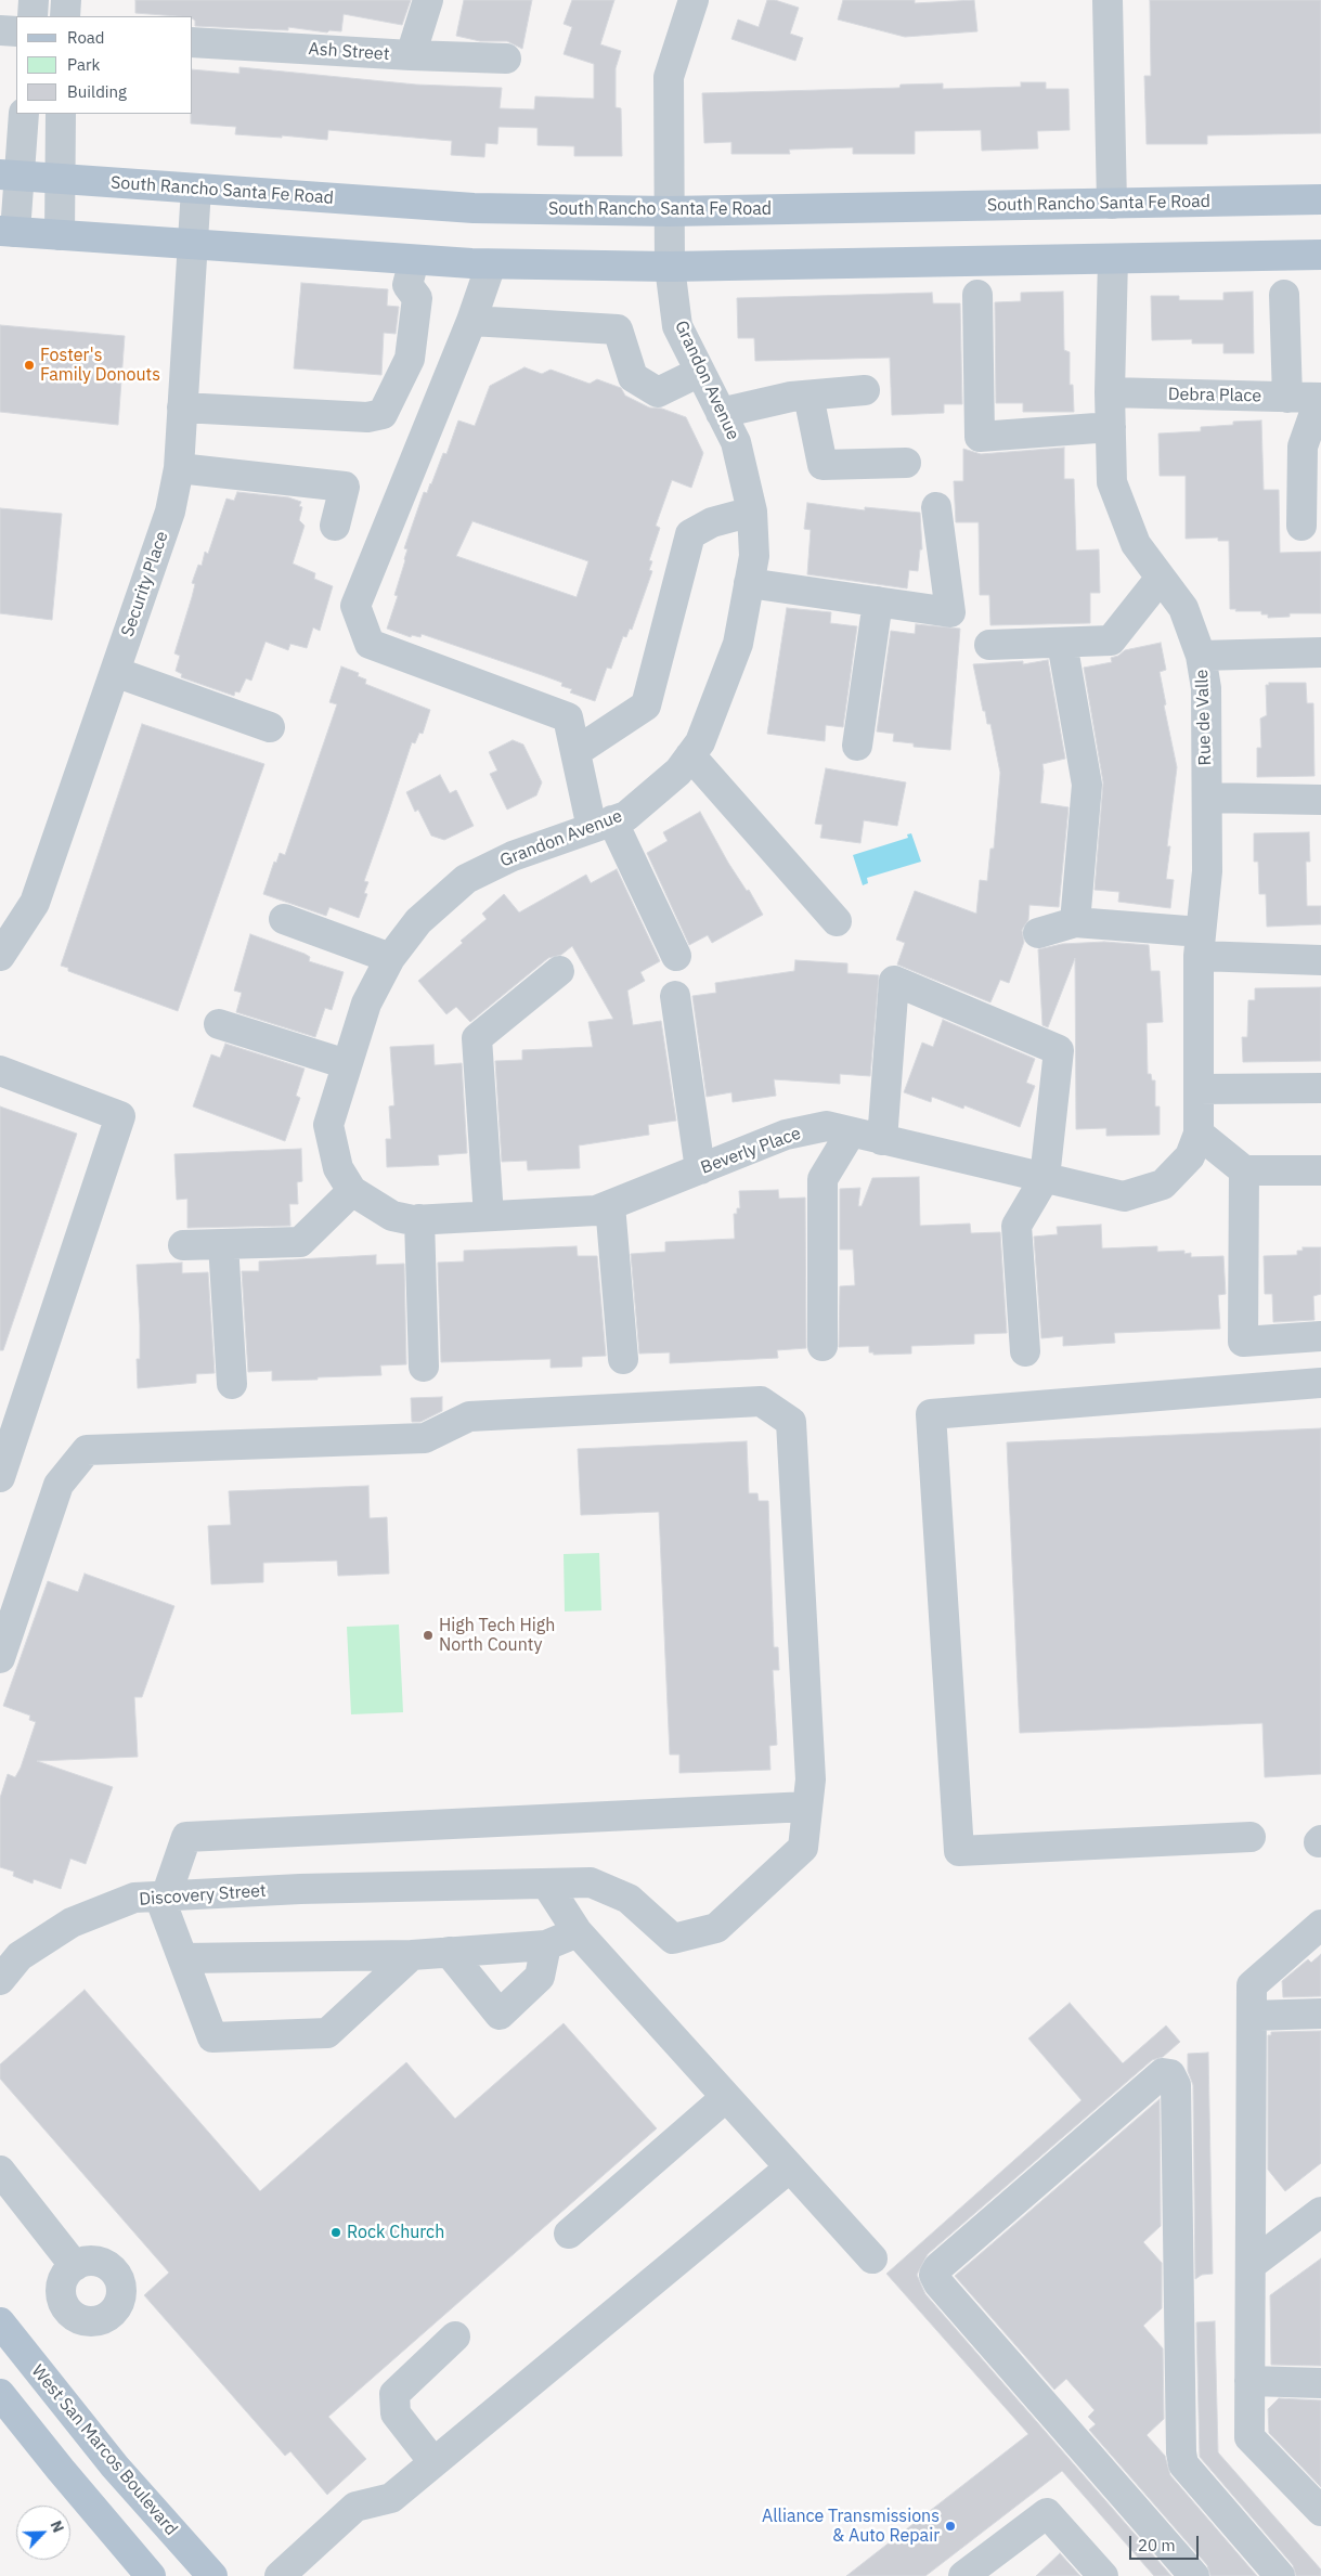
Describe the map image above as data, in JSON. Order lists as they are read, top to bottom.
{
  "streets": {
    "main road": ["South Rancho Santa Fe Road", "West San Marcos Boulevard"],
    "street": [
      "Ash Street",
      "Grandon Avenue",
      "Debra Place",
      "Security Place",
      "Rue de Valle",
      "Beverly Place",
      "Discovery Street"
    ]
  },
  "crossings": [
    ["South Rancho Santa Fe Road", "Grandon Avenue"],
    ["South Rancho Santa Fe Road", "Security Place"],
    ["Grandon Avenue", "Beverly Place"],
    ["Debra Place", "Rue de Valle"],
    ["Rue de Valle", "Beverly Place"]
  ],
  "places": [
    "Foster's Family Donouts",
    "High Tech High North County",
    "Rock Church",
    "Alliance Transmissions & Auto Repair"
  ],
  "legend": ["Road", "Park", "Building"],
  "scale_bar": "20 m",
  "north": "top right"
}
